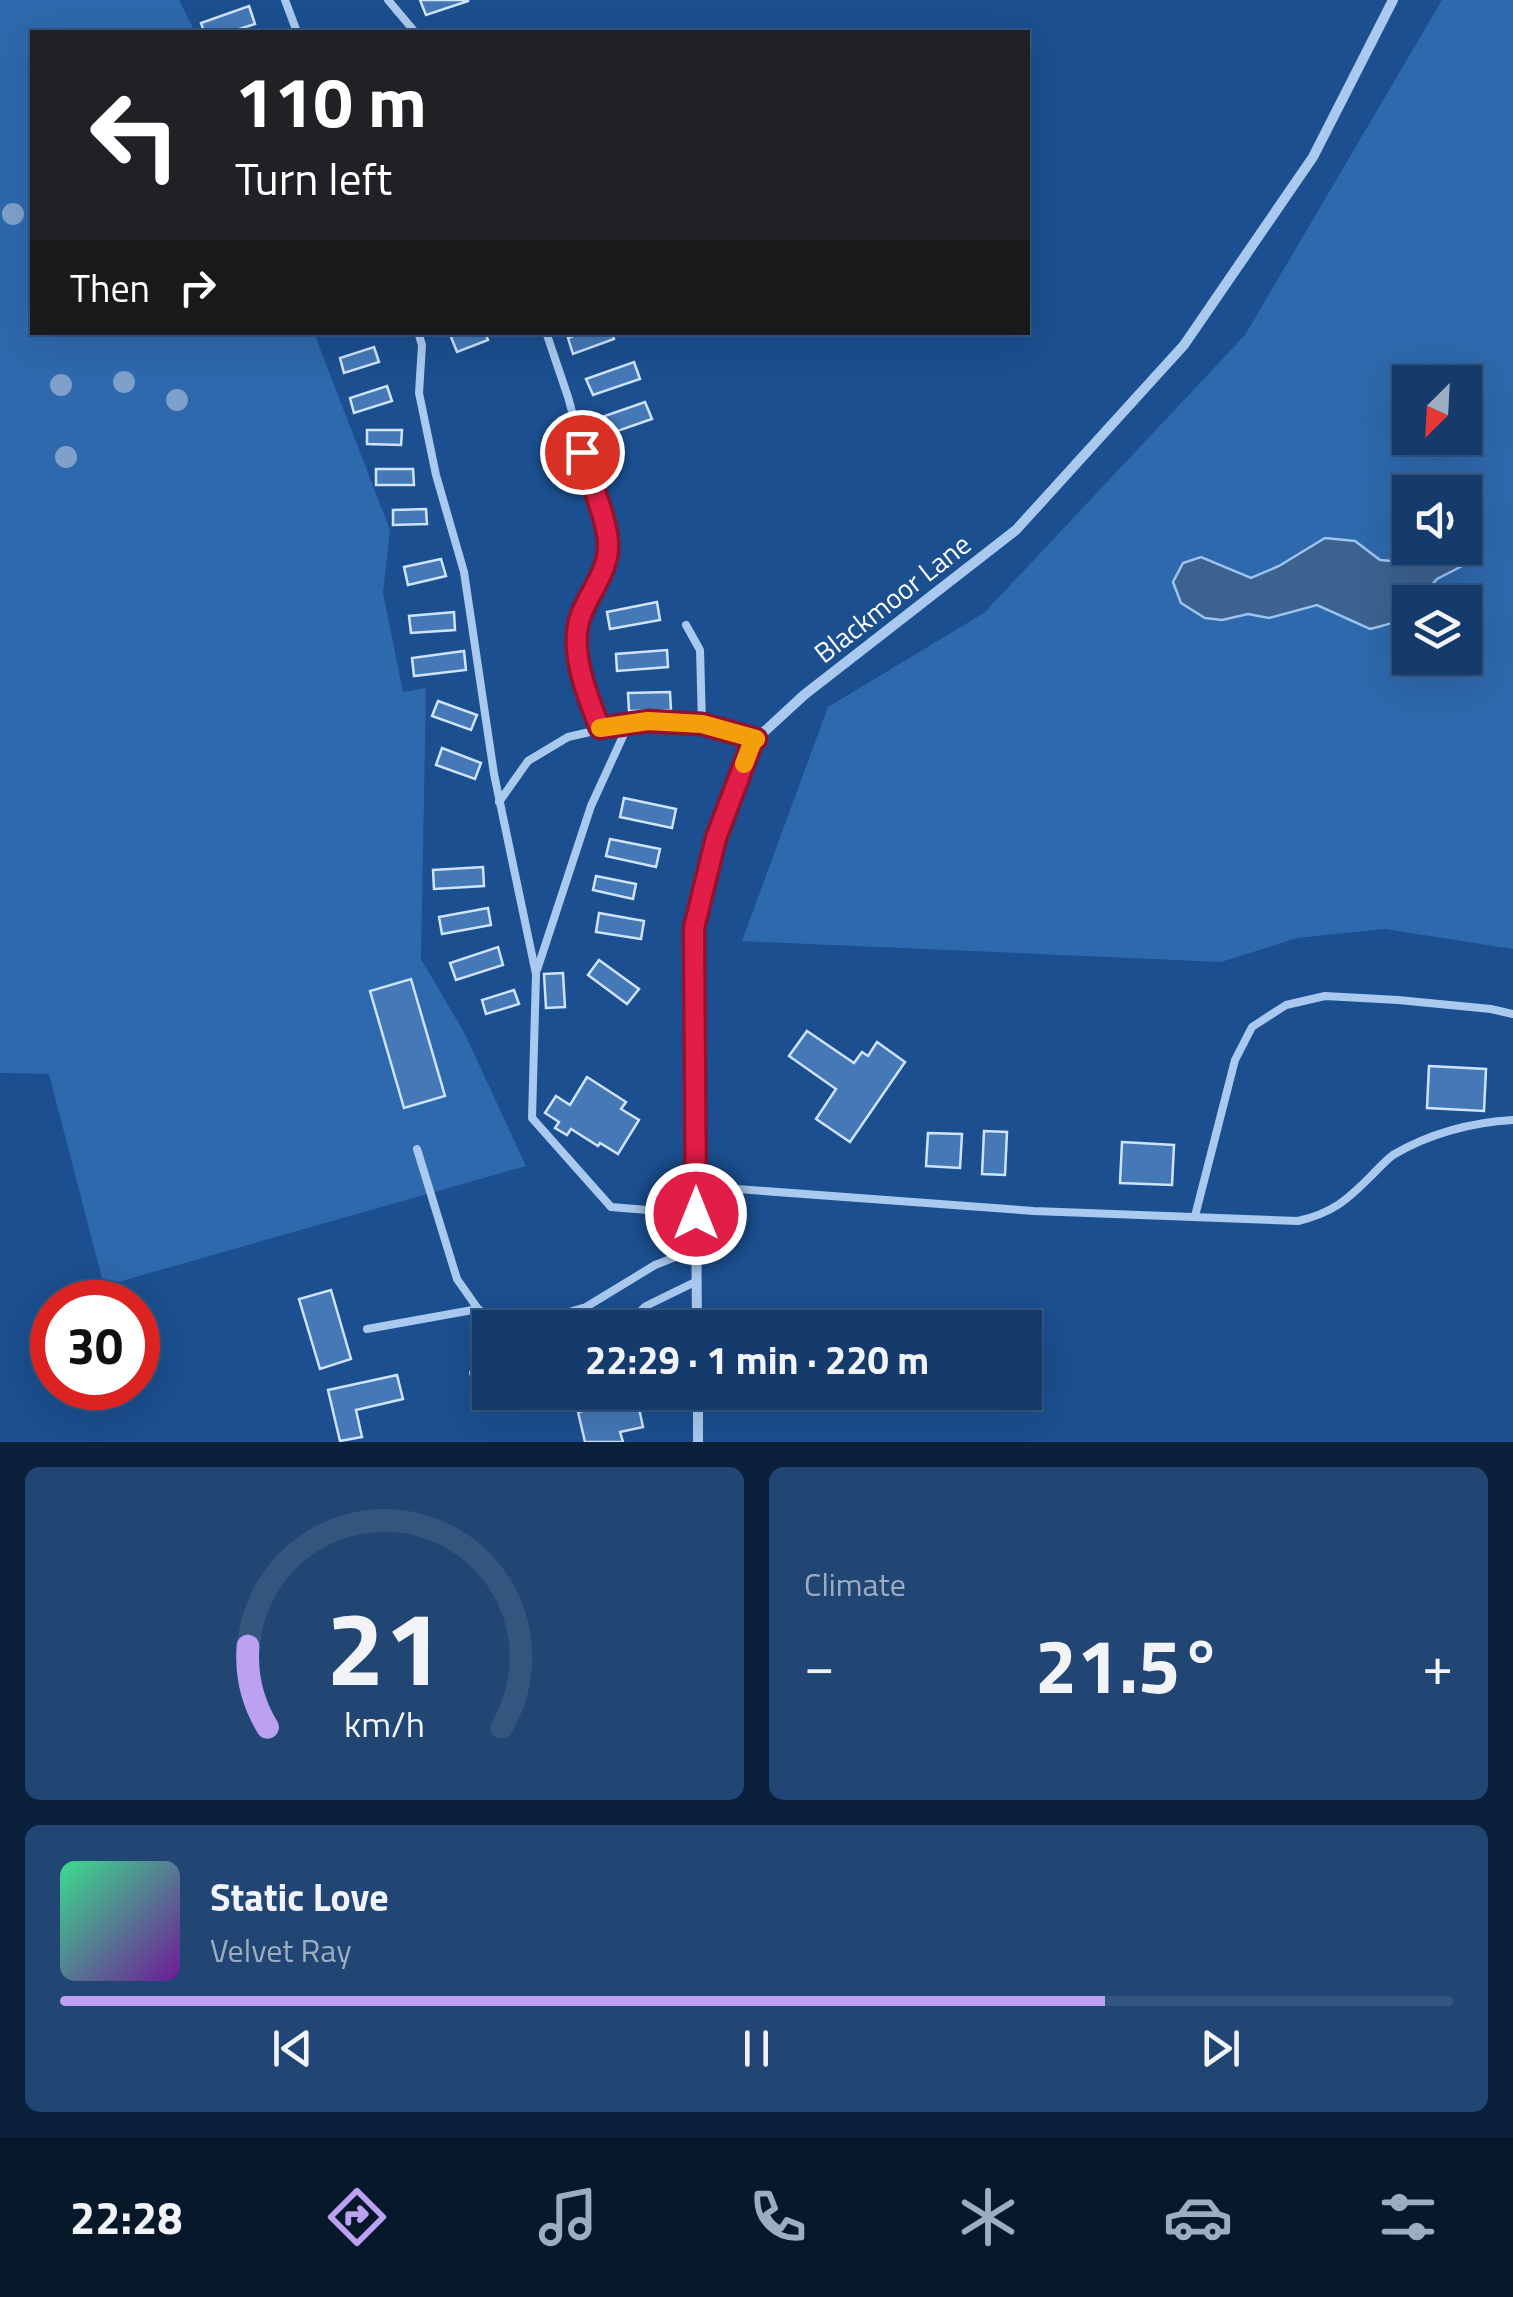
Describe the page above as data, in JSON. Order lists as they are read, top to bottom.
{
  "streets": {
    "street": ["Blackmoor Lane"]
  },
  "north": "bottom left",
  "page": {
    "turn": ["110 m", "Turn left"],
    "then": "Then",
    "limit": "30",
    "trip": "22:29 · 1 min · 220 m",
    "tile": "Climate",
    "heat": ["−", "21.5°", "+"],
    "song": ["Static Love", "Velvet Ray"],
    "tabs": "22:28",
    "gauge": ["21", "km/h"]
  }
}
